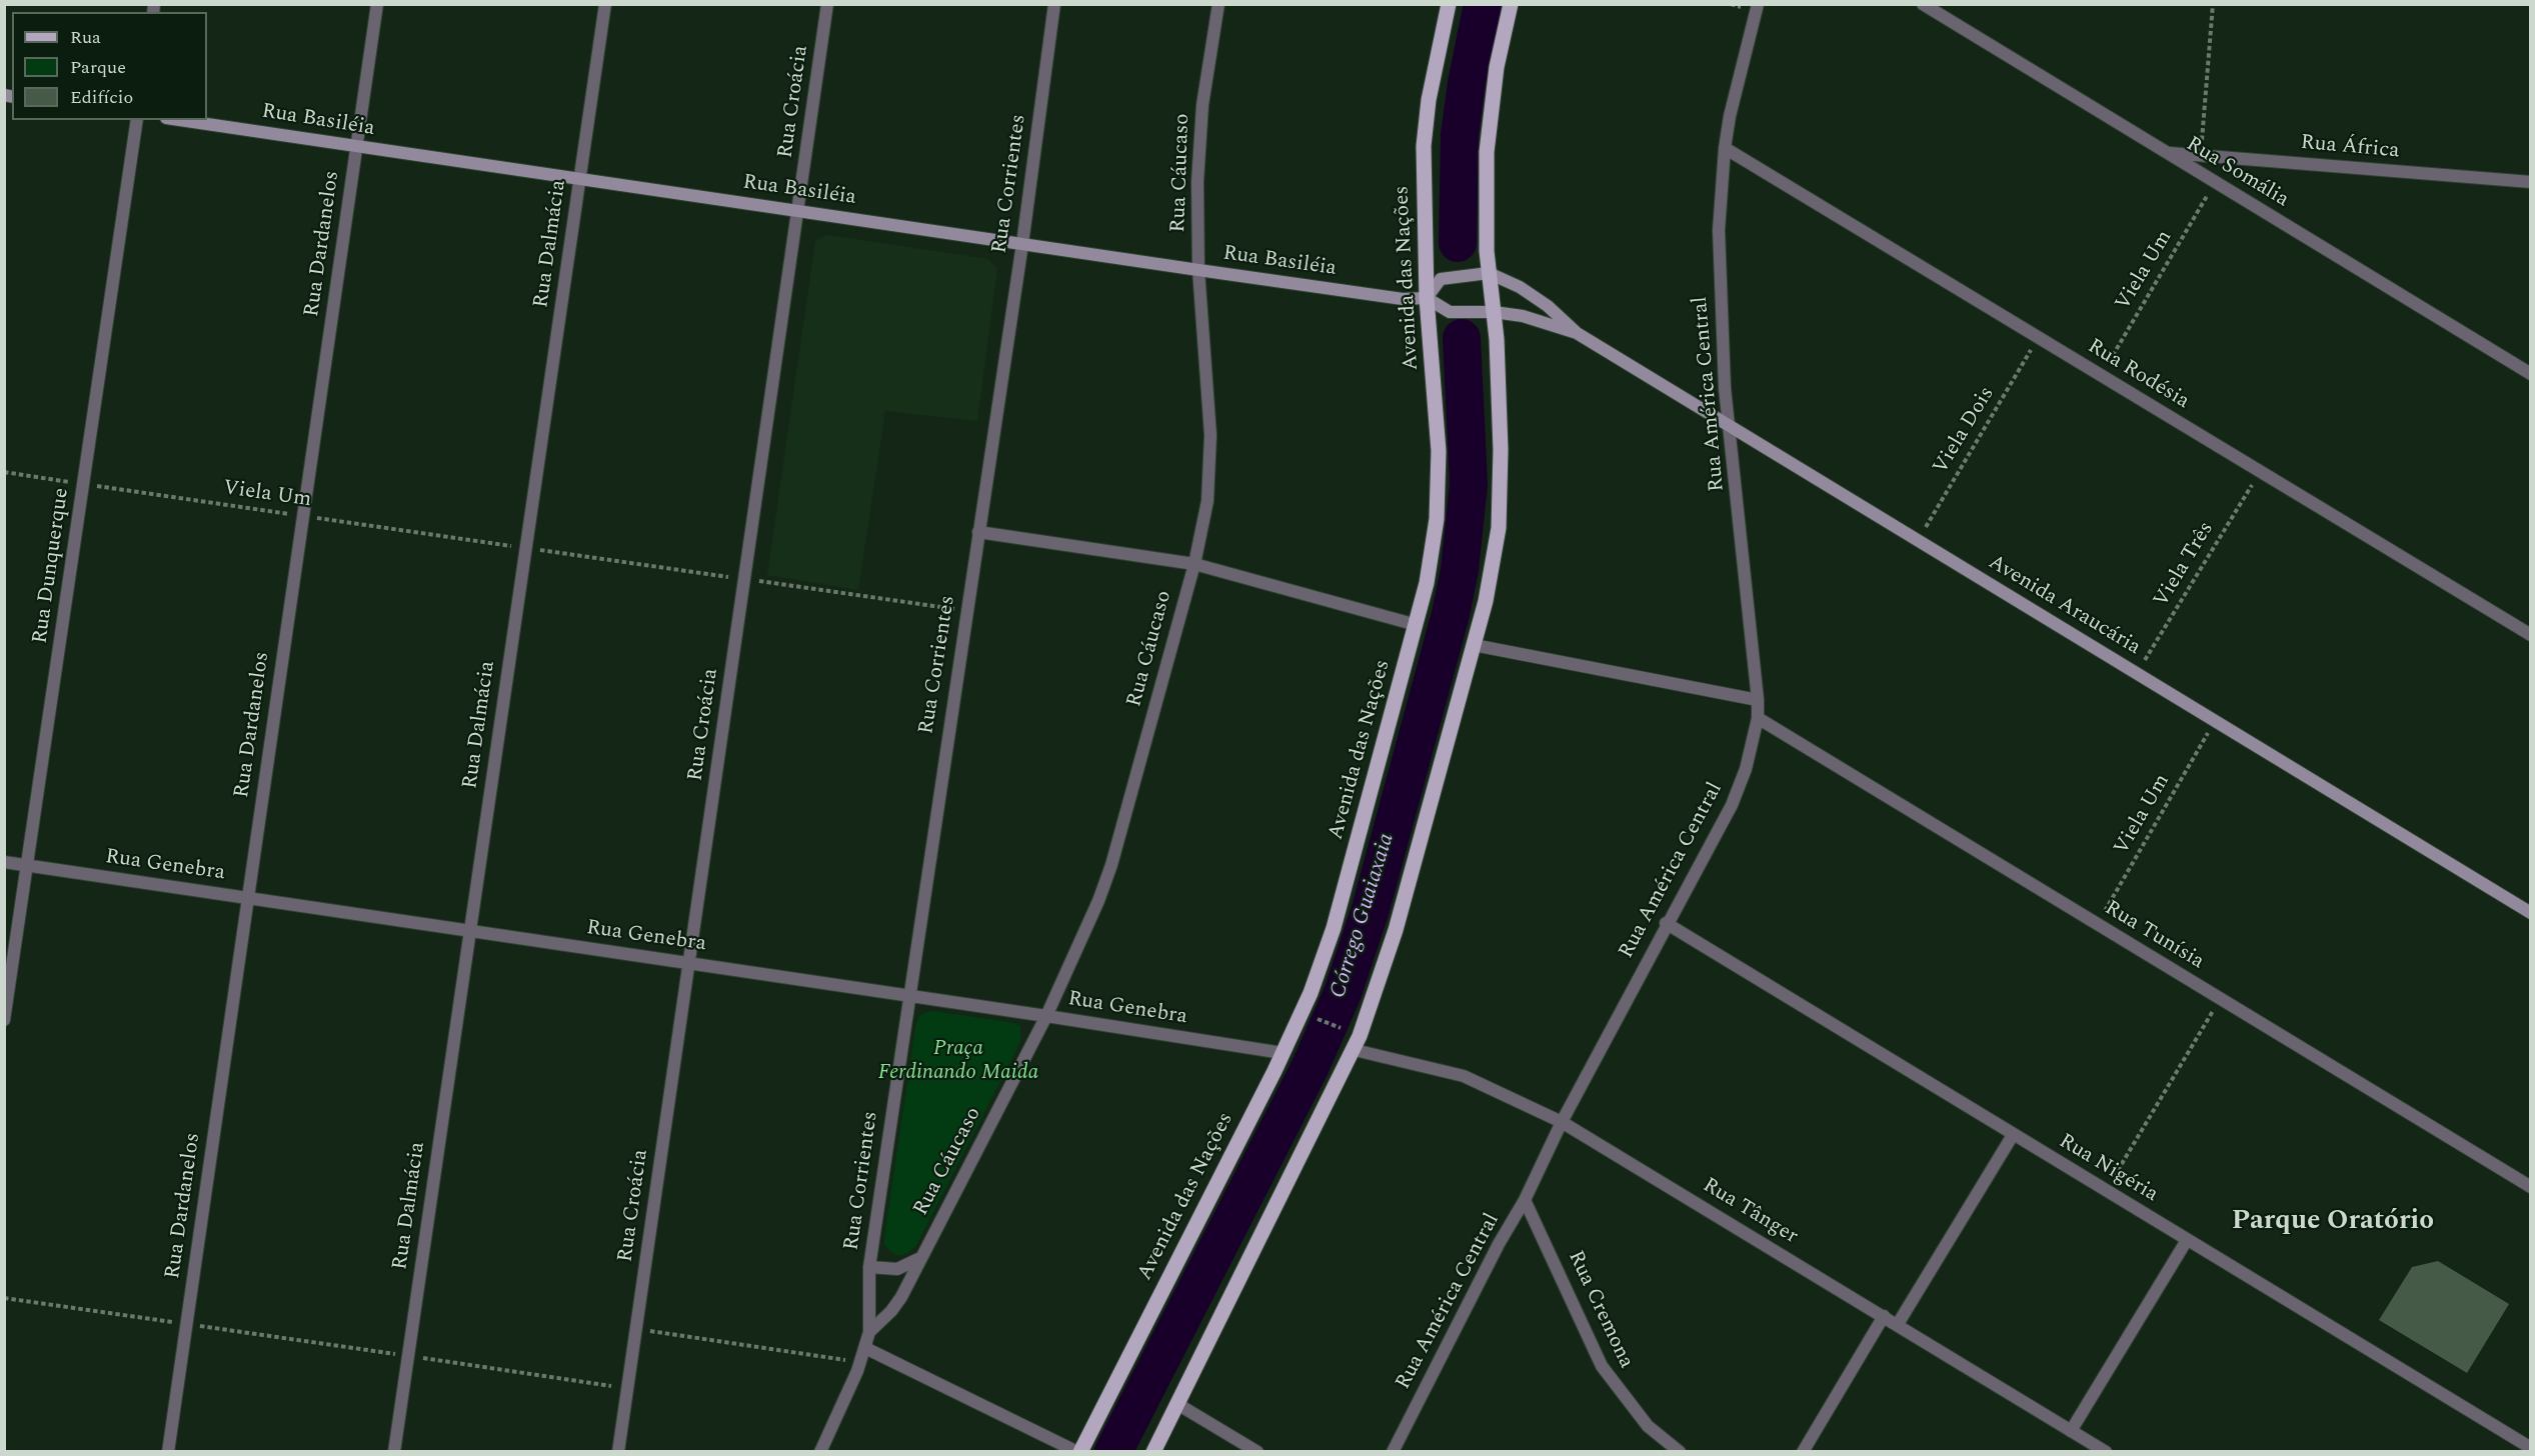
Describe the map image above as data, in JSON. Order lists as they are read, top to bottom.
{
  "streets": {
    "main road": ["Rua Basiléia", "Avenida das Nações", "Avenida Araucária"],
    "street": [
      "Rua Croácia",
      "Rua África",
      "Rua Cáucaso",
      "Rua Somália",
      "Rua Corrientes",
      "Rua Dardanelos",
      "Rua Dalmácia",
      "Rua Rodésia",
      "Rua América Central",
      "Rua Dunquerque",
      "Rua Genebra",
      "Rua Tunísia",
      "Rua Nigéria",
      "Rua Tânger",
      "Rua Cremona"
    ],
    "path": ["Viela Um", "Viela Dois", "Viela Três"]
  },
  "crossings": [
    ["Rua Croácia", "Rua Basiléia"],
    ["Rua Croácia", "Rua Genebra"],
    ["Rua Basiléia", "Rua Cáucaso"],
    ["Rua Basiléia", "Rua Corrientes"],
    ["Rua Basiléia", "Rua Dardanelos"],
    ["Rua Basiléia", "Rua Dalmácia"],
    ["Rua Basiléia", "Avenida das Nações"],
    ["Rua Basiléia", "Avenida Araucária"],
    ["Rua África", "Rua Somália"],
    ["Rua Cáucaso", "Rua Corrientes"],
    ["Rua Cáucaso", "Rua Genebra"],
    ["Rua Somália", "Viela Um"],
    ["Rua Corrientes", "Rua Genebra"],
    ["Rua Dardanelos", "Viela Um"],
    ["Rua Dardanelos", "Rua Genebra"],
    ["Rua Dalmácia", "Viela Um"],
    ["Rua Dalmácia", "Rua Genebra"],
    ["Viela Um", "Rua Rodésia"],
    ["Viela Um", "Rua Dunquerque"],
    ["Viela Um", "Avenida Araucária"],
    ["Viela Um", "Rua Tunísia"],
    ["Avenida das Nações", "Avenida Araucária"],
    ["Avenida das Nações", "Rua Genebra"],
    ["Rua Rodésia", "Rua América Central"],
    ["Rua Rodésia", "Viela Dois"],
    ["Rua Rodésia", "Viela Três"],
    ["Rua América Central", "Avenida Araucária"],
    ["Rua América Central", "Rua Tunísia"],
    ["Rua América Central", "Rua Nigéria"],
    ["Rua América Central", "Rua Tânger"],
    ["Rua América Central", "Rua Cremona"],
    ["Viela Dois", "Avenida Araucária"],
    ["Viela Três", "Avenida Araucária"],
    ["Rua Dunquerque", "Rua Genebra"]
  ],
  "districts": ["Parque Oratório"],
  "water": ["Córrego Guaiaxaia"],
  "parks": ["Praça Ferdinando Maida"],
  "legend": ["Rua", "Parque", "Edifício"]
}
